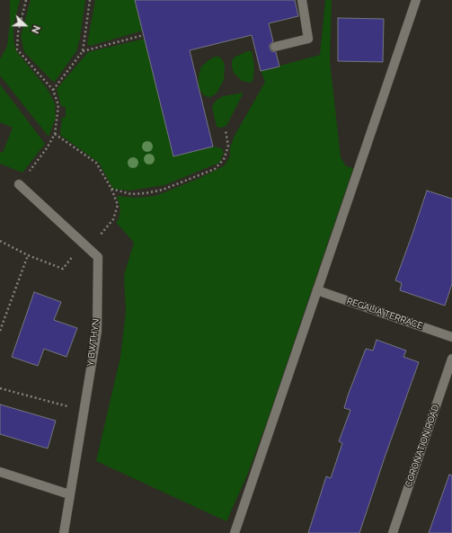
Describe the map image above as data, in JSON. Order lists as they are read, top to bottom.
{
  "streets": {
    "street": ["REGALIA TERRACE", "Y BWTHYN", "CORONATION ROAD"]
  },
  "north": "right"
}
